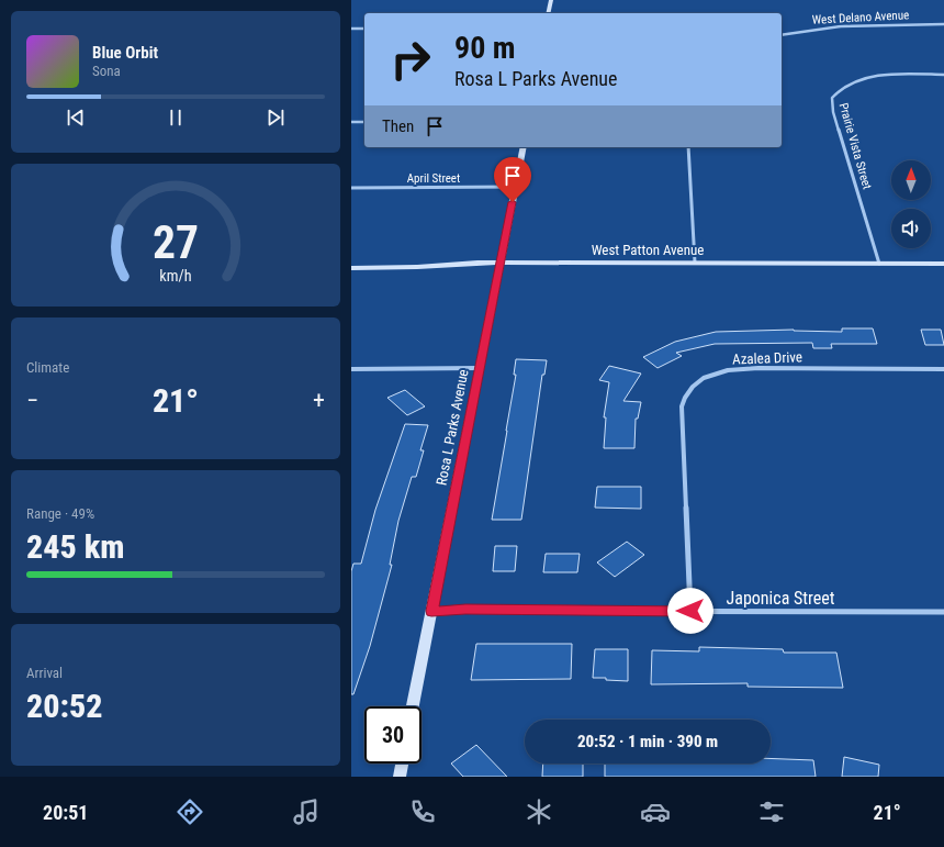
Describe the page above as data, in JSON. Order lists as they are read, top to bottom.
{
  "streets": {
    "street": [
      "West Delano Avenue",
      "Prairie Vista Street",
      "April Street",
      "West Patton Avenue",
      "Azalea Drive",
      "Rosa L Parks Avenue",
      "Japonica Street"
    ]
  },
  "crossings": [
    ["Prairie Vista Street", "West Patton Avenue"],
    ["April Street", "Rosa L Parks Avenue"],
    ["West Patton Avenue", "Rosa L Parks Avenue"],
    ["Azalea Drive", "Japonica Street"],
    ["Rosa L Parks Avenue", "Japonica Street"]
  ],
  "north": "top",
  "page": {
    "turn": ["90 m", "Rosa L Parks Avenue"],
    "song": ["Blue Orbit", "Sona"],
    "then": "Then",
    "tile": [
      "Climate",
      ["Range · 49%", "245 km"],
      ["Arrival", "20:52"]
    ],
    "heat": ["−", "21°", "+"],
    "limit": "30",
    "trip": "20:52 · 1 min · 390 m",
    "tabs": ["20:51", "21°"],
    "gauge": ["27", "km/h"]
  }
}
